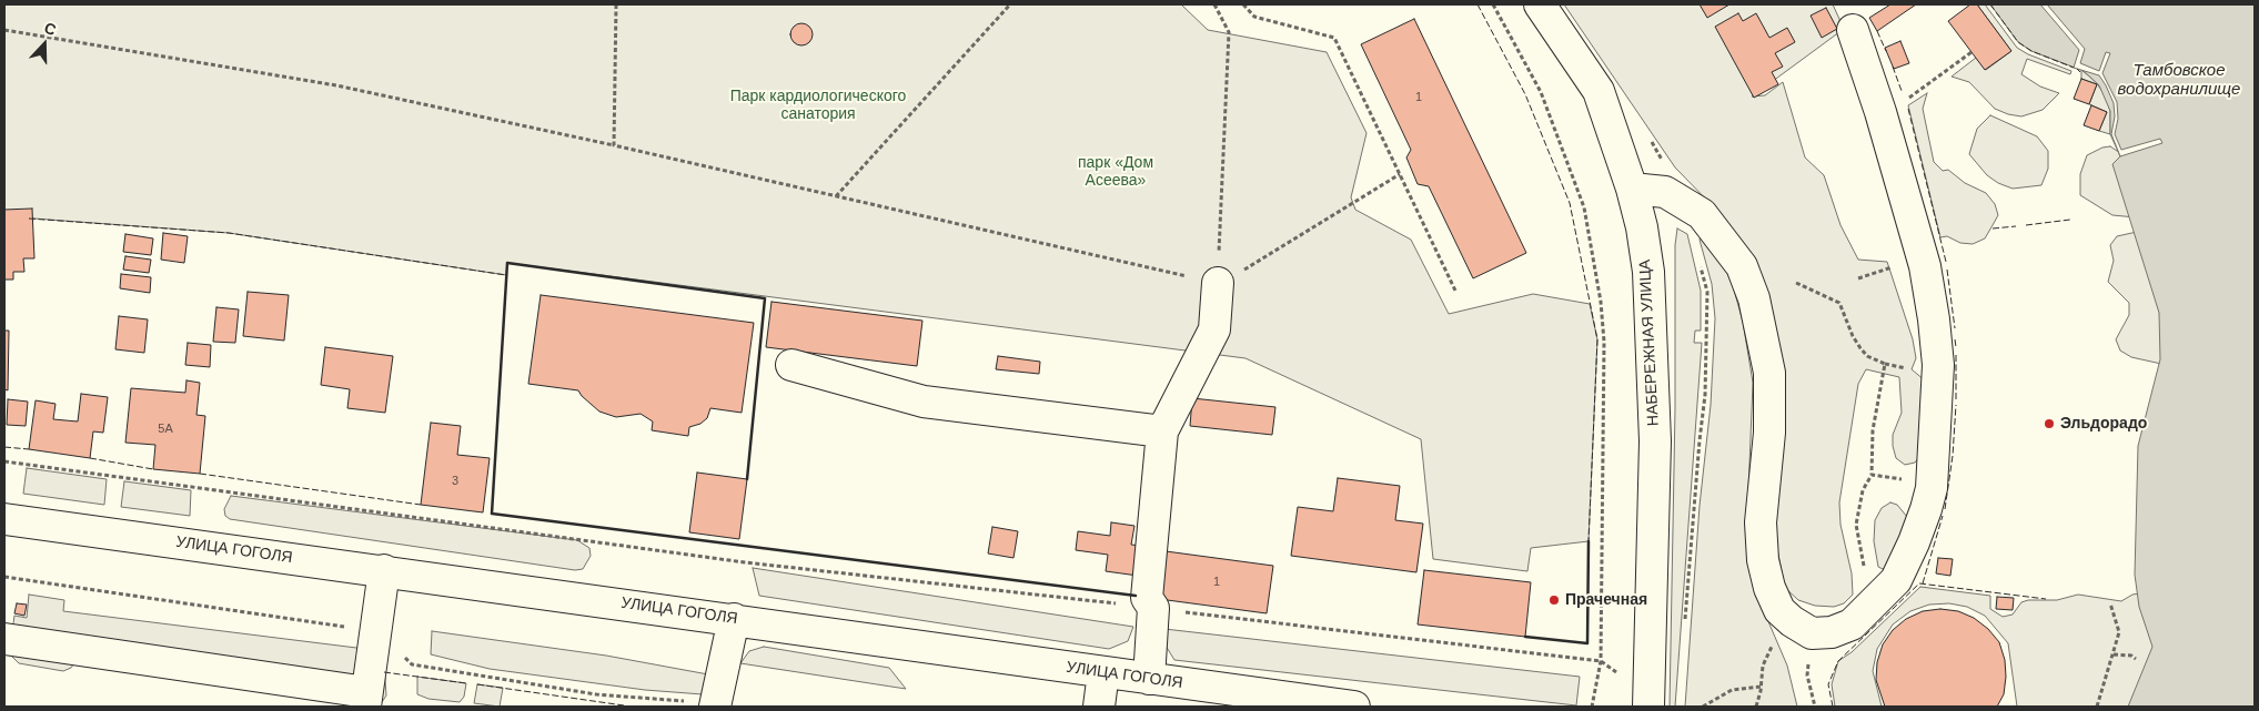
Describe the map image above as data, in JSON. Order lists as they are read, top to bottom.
{
  "streets": {
    "street": ["НАБЕРЕЖНАЯ УЛИЦА", "УЛИЦА ГОГОЛЯ"]
  },
  "water": ["Тамбовское водохранилище"],
  "parks": ["Парк кардиологического санатория", "парк «Дом Асеева»"],
  "places": ["Эльдорадо", "Прачечная"],
  "house_numbers": [
    "1",
    "5А",
    "3",
    "1"
  ],
  "north": "top"
}
